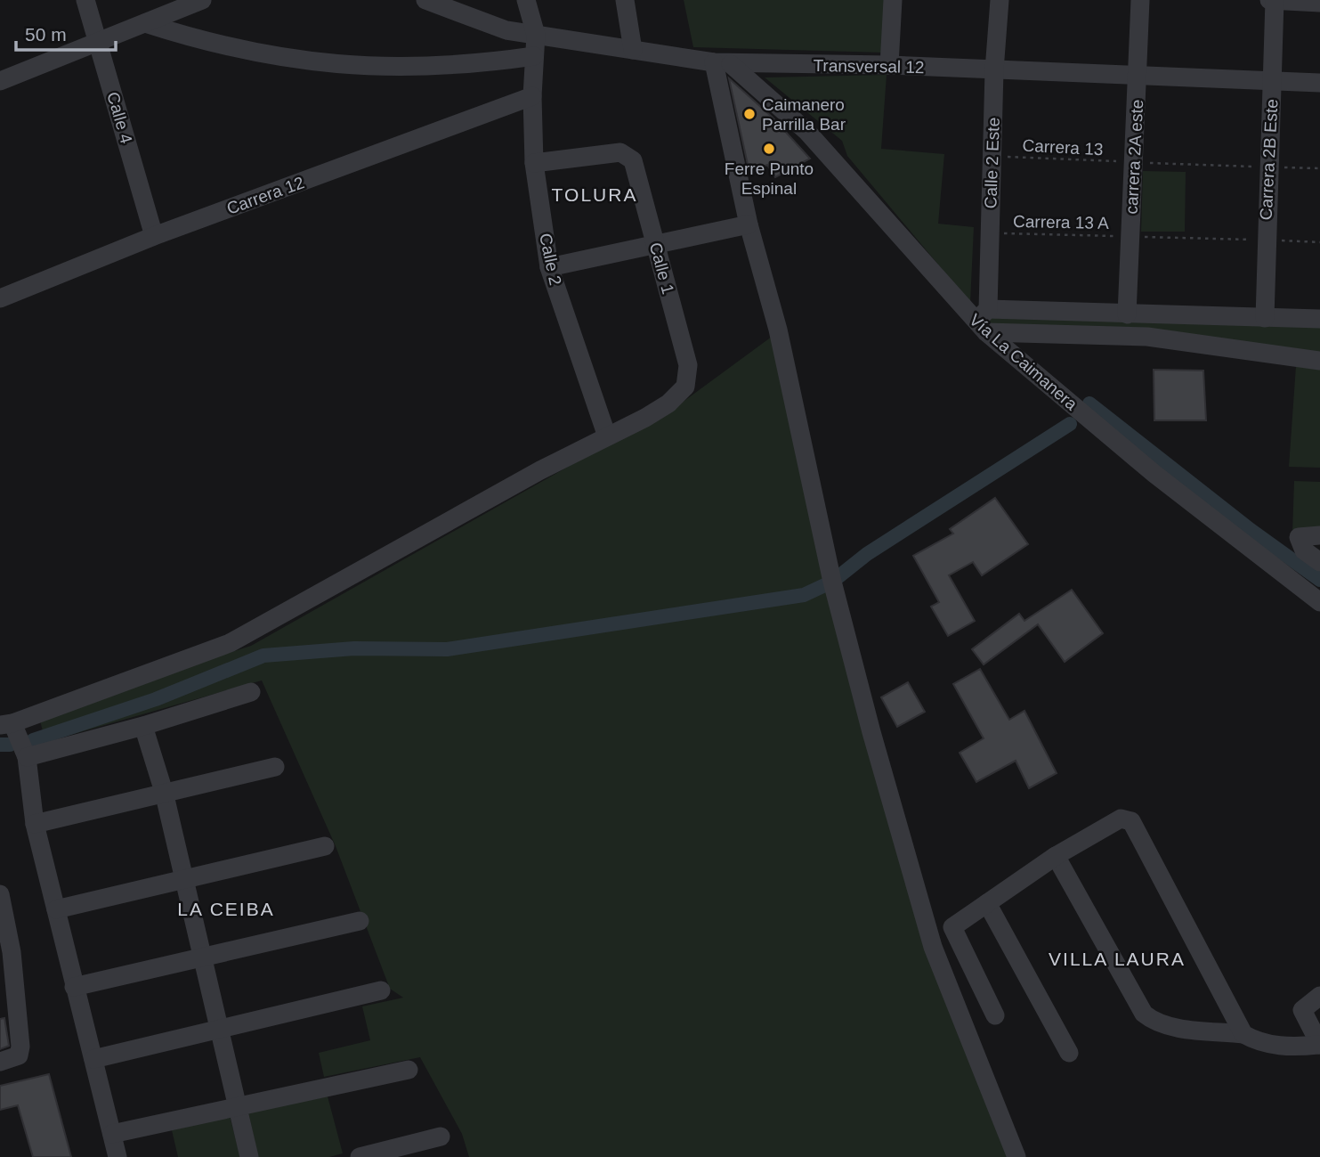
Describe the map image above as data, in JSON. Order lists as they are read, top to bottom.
{
  "streets": {
    "street": [
      "Transversal 12",
      "Calle 4",
      "carrera 2A este",
      "Carrera 2B Este",
      "Calle 2 Este",
      "Carrera 12",
      "Calle 2",
      "Calle 1",
      "Vía La Caimanera"
    ],
    "path": ["Carrera 13", "Carrera 13 A"]
  },
  "crossings": [
    ["Transversal 12", "carrera 2A este"],
    ["Transversal 12", "Carrera 2B Este"],
    ["Transversal 12", "Calle 2 Este"],
    ["Transversal 12", "Calle 2"],
    ["Transversal 12", "Vía La Caimanera"],
    ["Calle 4", "Carrera 12"],
    ["Carrera 13", "carrera 2A este"],
    ["Carrera 13", "Carrera 2B Este"],
    ["Carrera 13", "Calle 2 Este"],
    ["carrera 2A este", "Carrera 13 A"],
    ["Carrera 2B Este", "Carrera 13 A"],
    ["Calle 2 Este", "Carrera 13 A"],
    ["Calle 2 Este", "Vía La Caimanera"],
    ["Carrera 12", "Calle 2"],
    ["Calle 2", "Calle 1"]
  ],
  "districts": ["TOLURA", "LA CEIBA", "VILLA LAURA"],
  "places": ["Caimanero Parrilla Bar", "Ferre Punto Espinal"],
  "scale_bar": "50 m"
}
